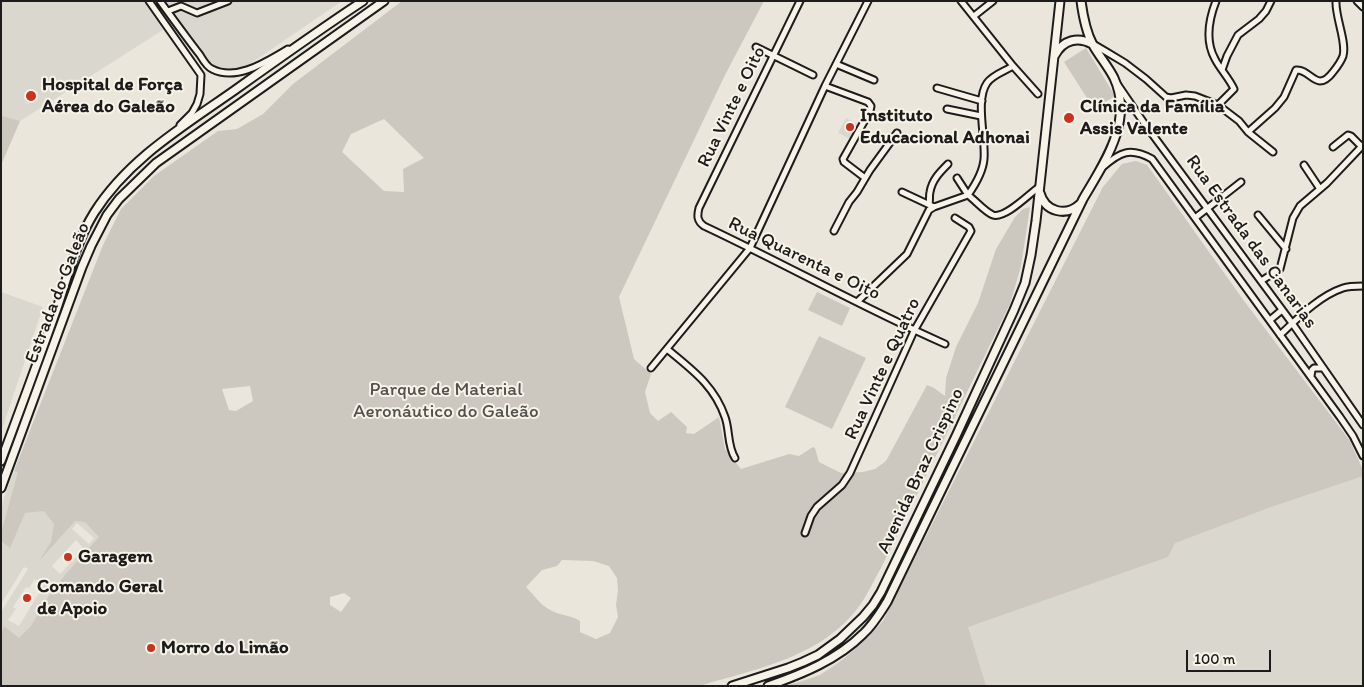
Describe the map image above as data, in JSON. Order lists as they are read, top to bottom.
{
  "streets": {
    "main road": ["Estrada do Galeão", "Avenida Braz Crispino"],
    "street": [
      "Rua Vinte e Oito",
      "Rua Estrada das Canarias",
      "Rua Quarenta e Oito",
      "Rua Vinte e Quatro"
    ]
  },
  "crossings": [
    ["Rua Vinte e Oito", "Rua Quarenta e Oito"],
    ["Rua Estrada das Canarias", "Avenida Braz Crispino"],
    ["Rua Quarenta e Oito", "Rua Vinte e Quatro"]
  ],
  "parks": ["Parque de Material Aeronáutico do Galeão"],
  "places": [
    "Hospital de Força Aérea do Galeão",
    "Clínica da Família Assis Valente",
    "Instituto Educacional Adhonai",
    "Garagem",
    "Comando Geral de Apoio",
    "Morro do Limão"
  ],
  "scale_bar": "100 m"
}
